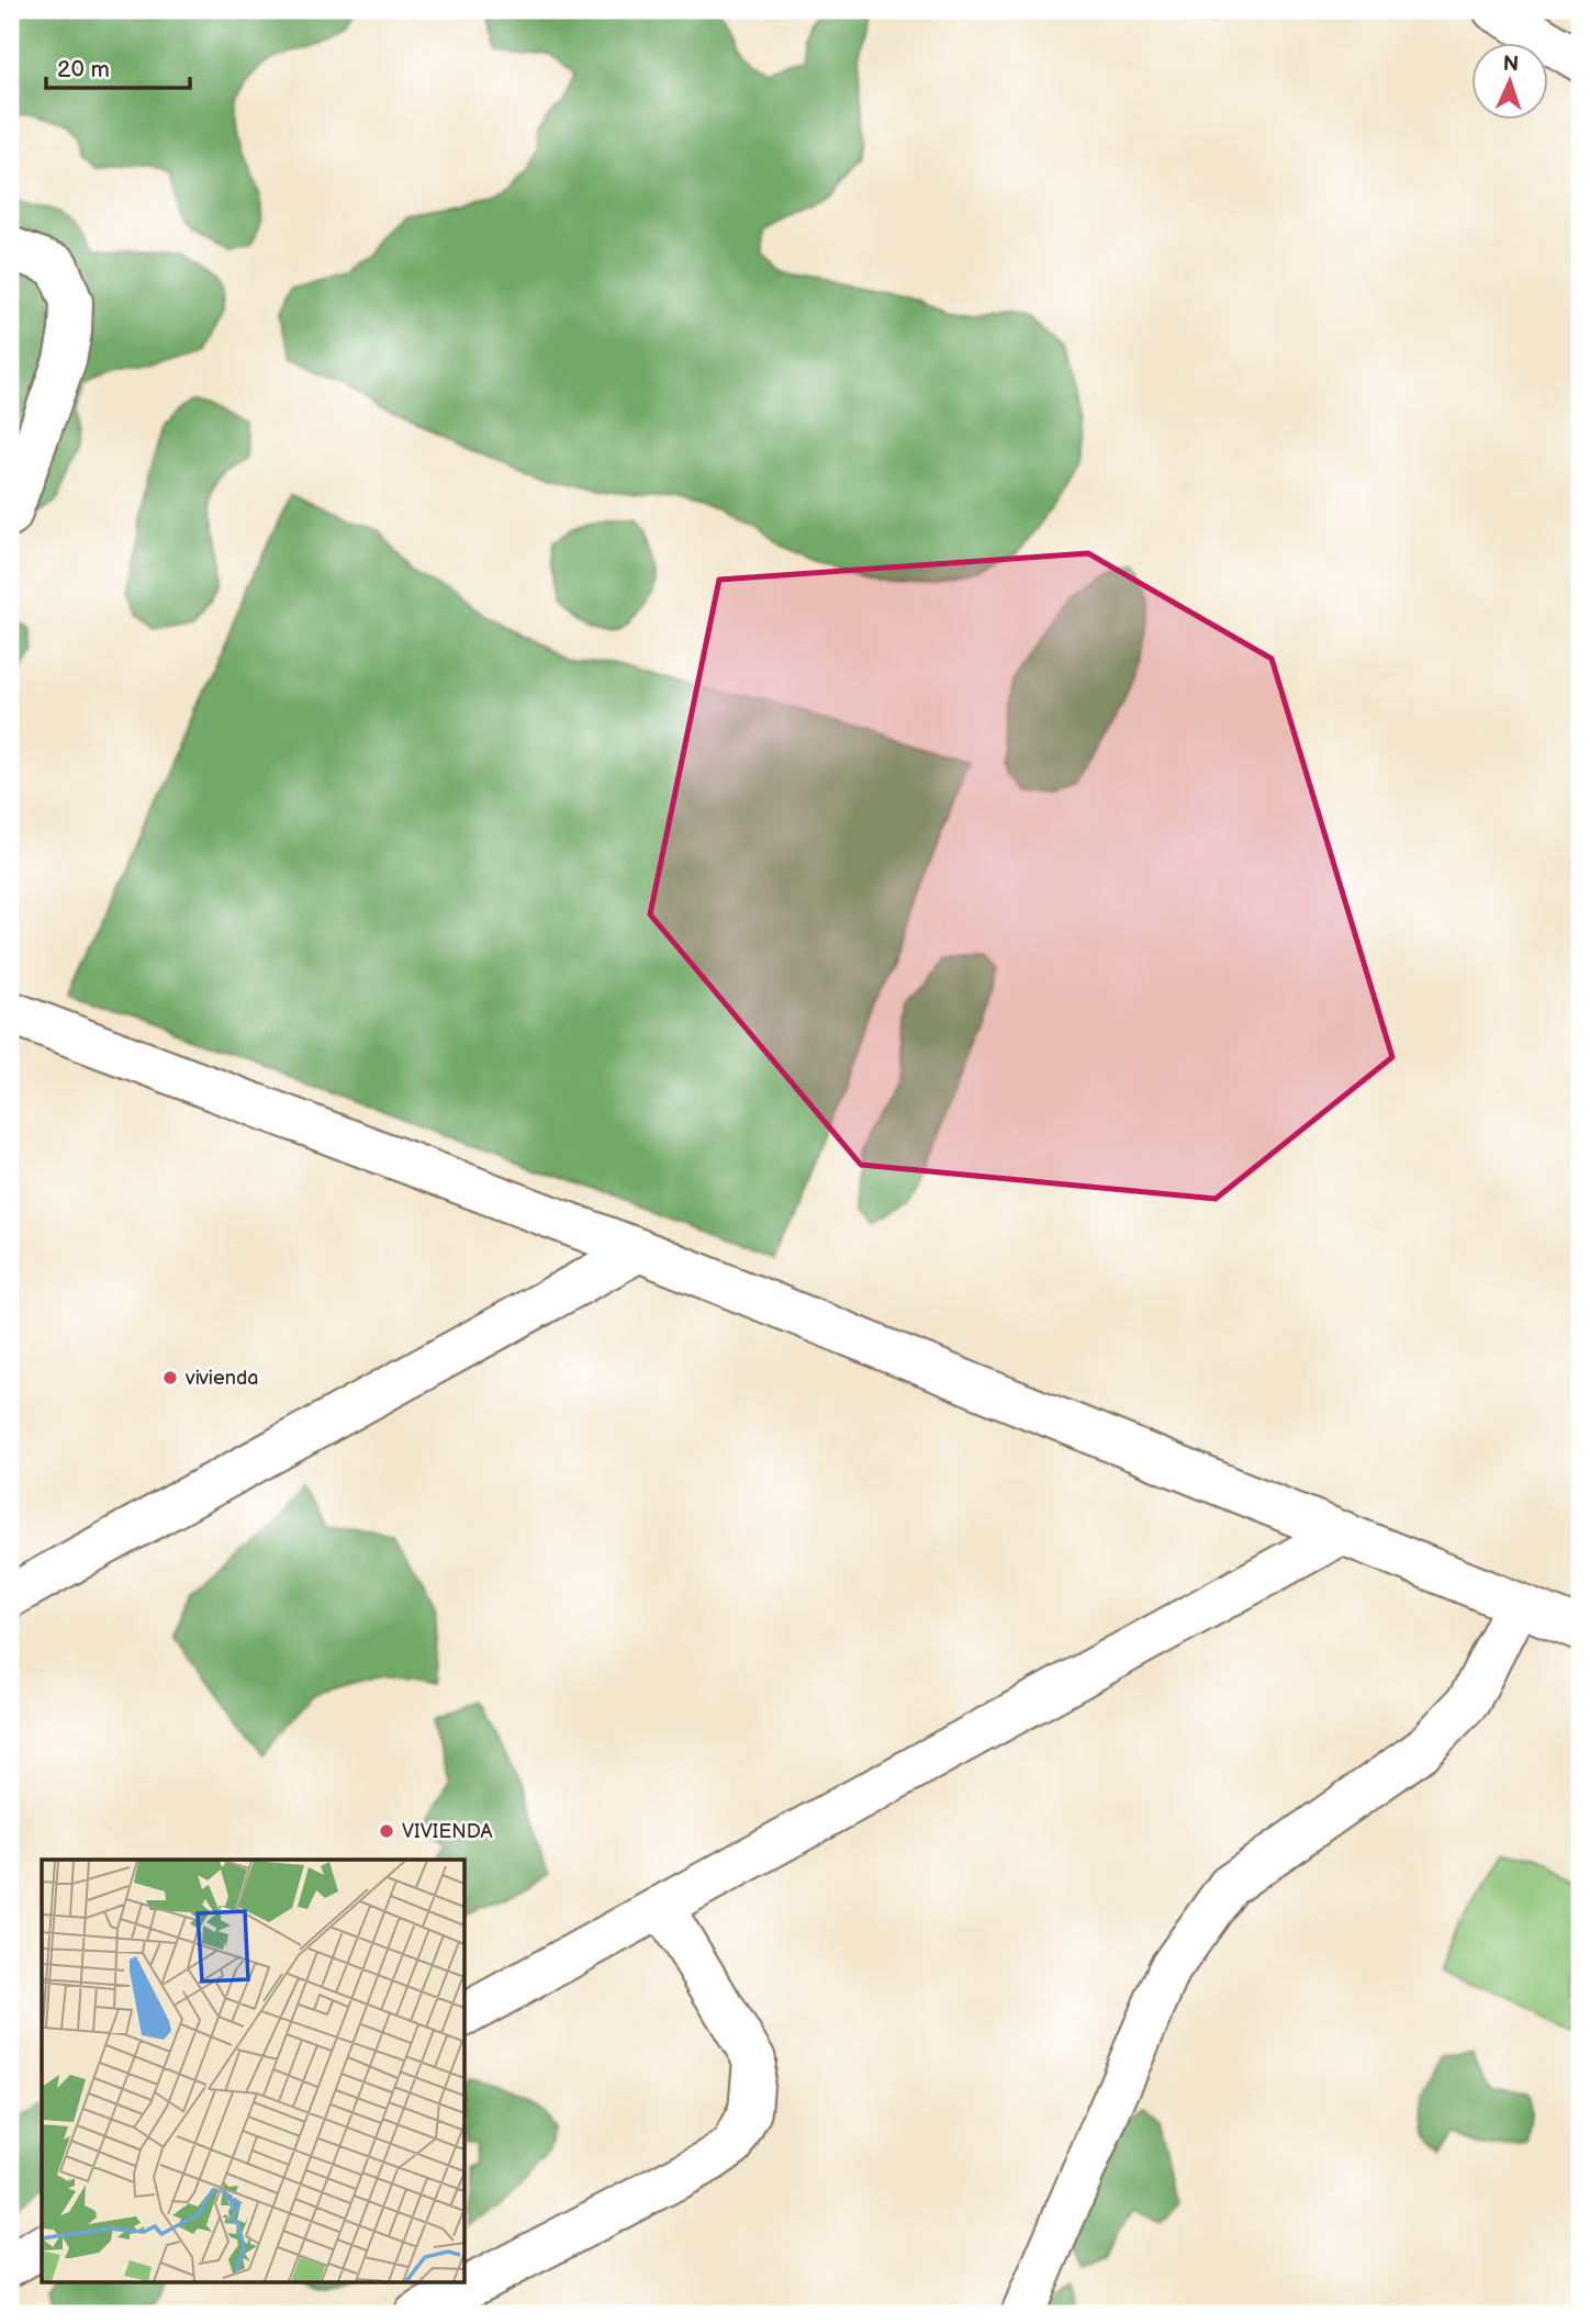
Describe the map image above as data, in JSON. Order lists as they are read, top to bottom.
{
  "places": ["vivienda", "VIVIENDA"],
  "scale_bar": "20 m",
  "north": "top"
}
